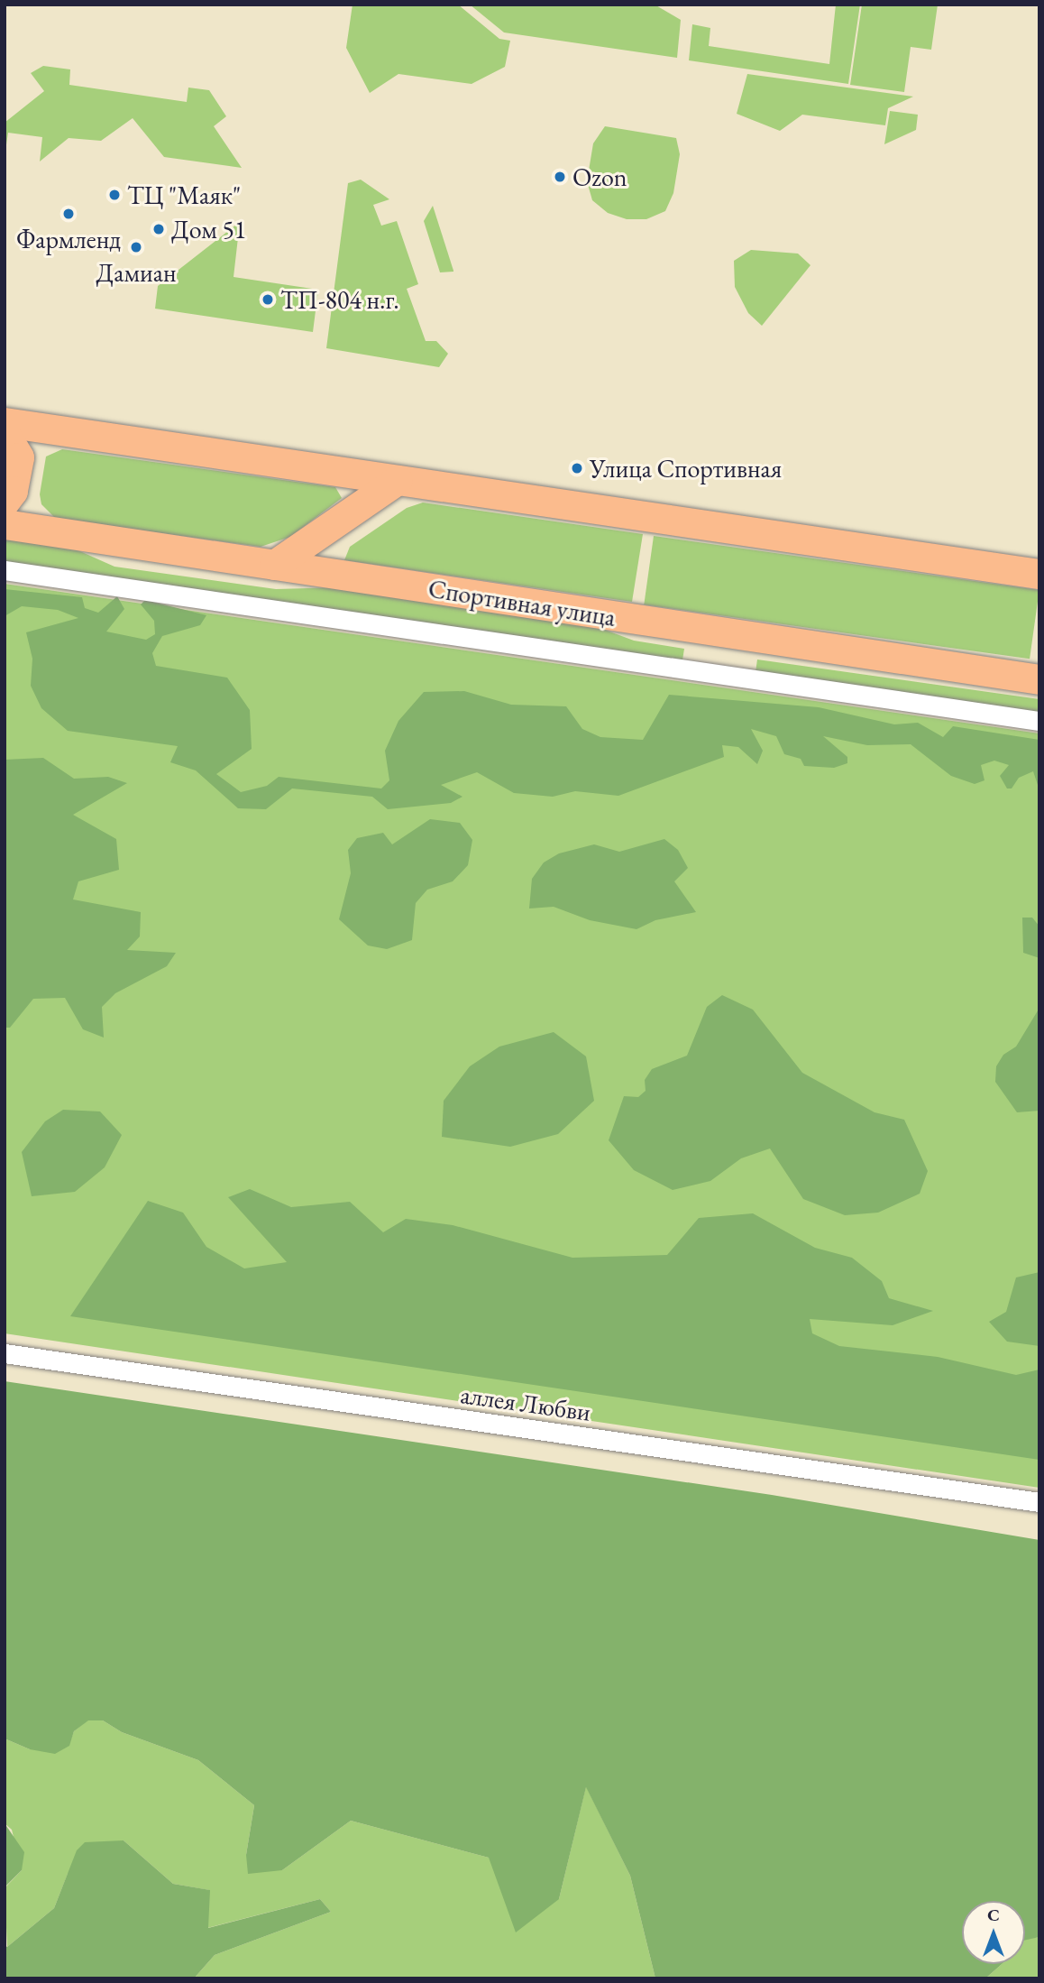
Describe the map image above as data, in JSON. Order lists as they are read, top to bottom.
{
  "streets": {
    "main road": ["Спортивная улица"],
    "street": ["аллея Любви"]
  },
  "places": [
    "Ozon",
    "ТЦ \"Маяк\"",
    "Фармленд",
    "Дом 51",
    "Дамиан",
    "ТП-804 н.г.",
    "Улица Спортивная"
  ],
  "north": "top"
}
